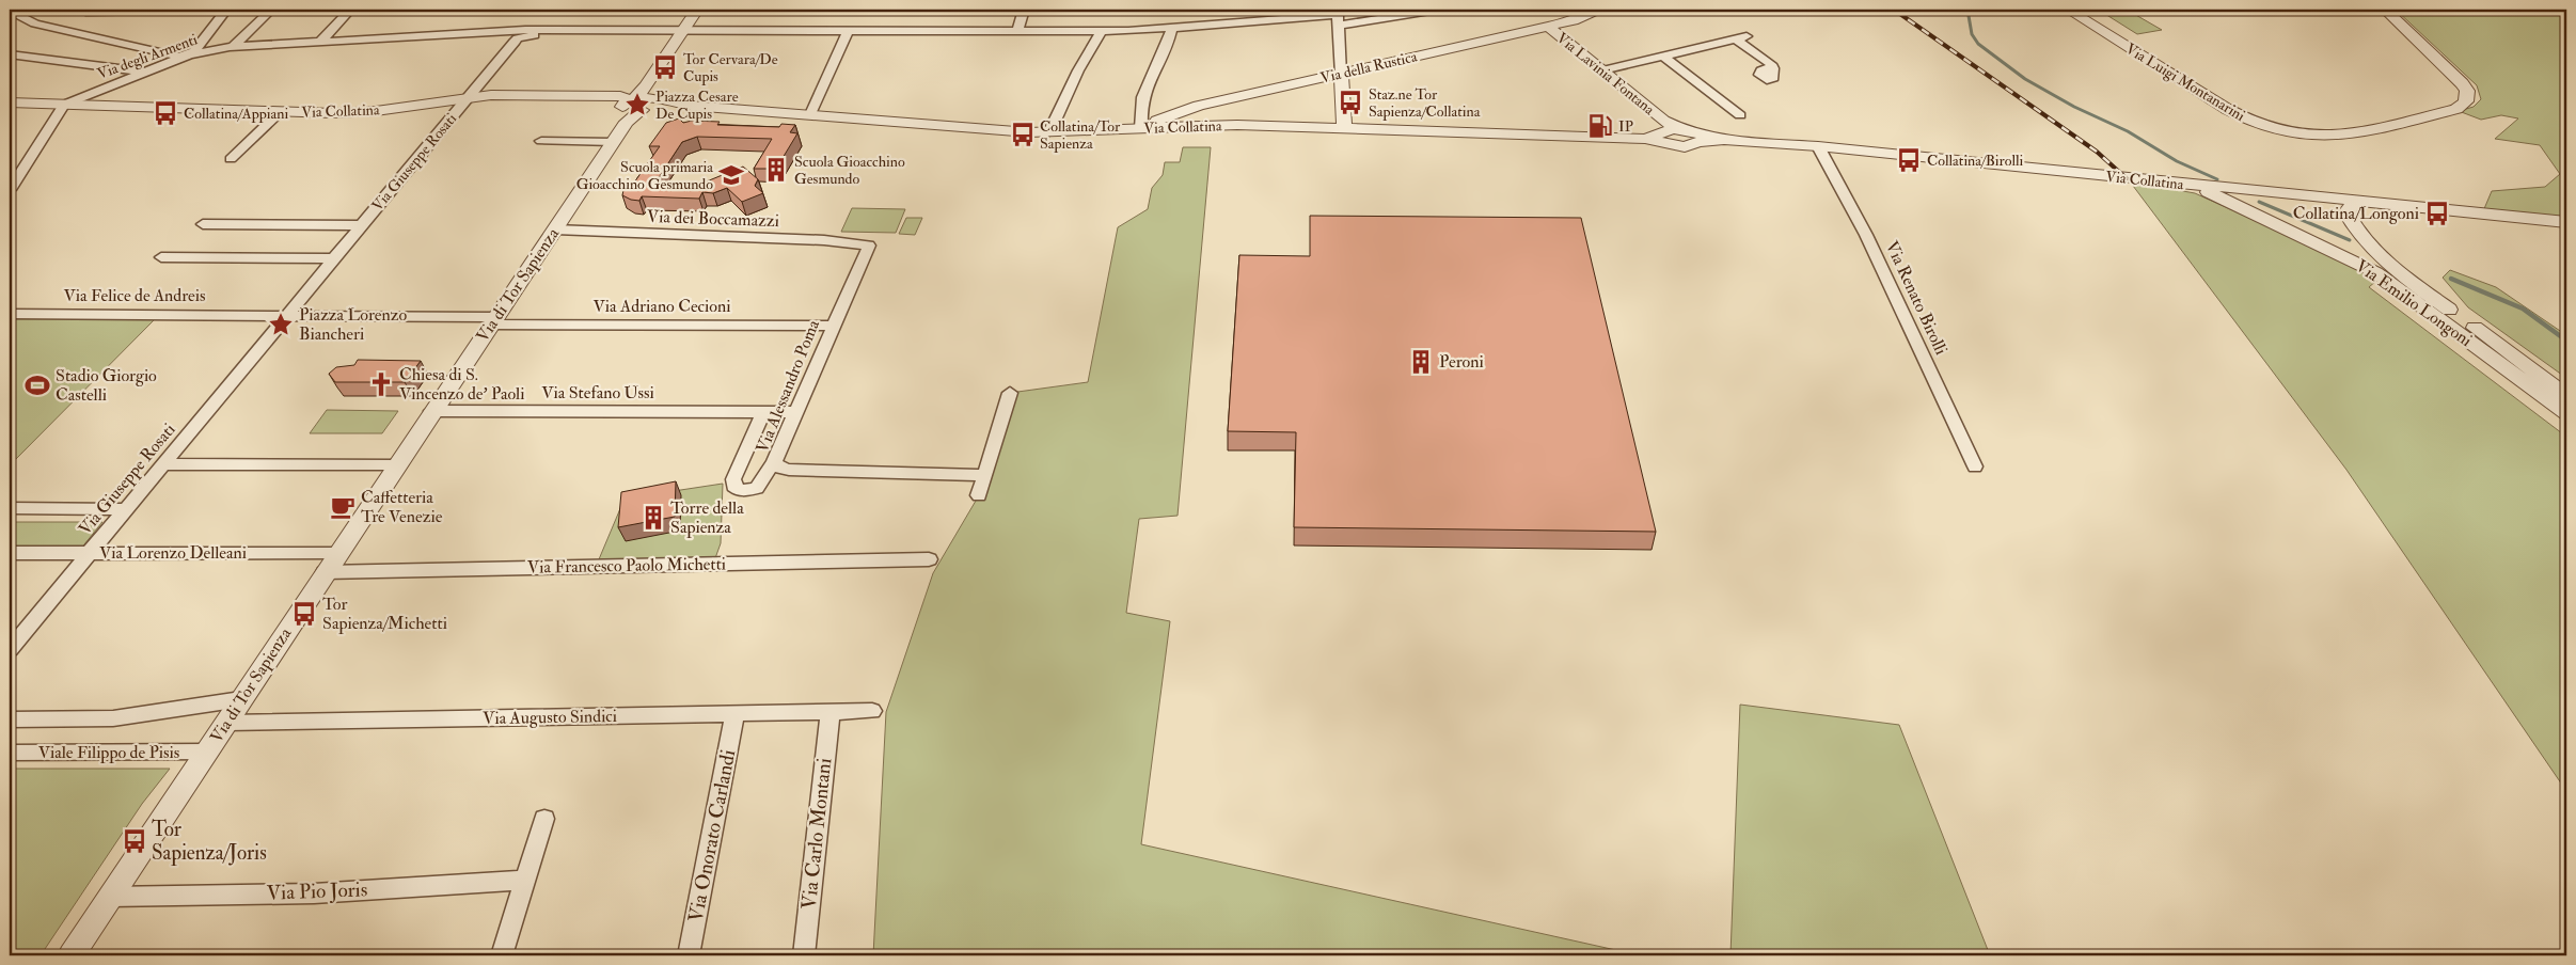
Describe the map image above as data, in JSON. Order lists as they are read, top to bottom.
{
  "streets": {
    "street": [
      "Via degli Armenti",
      "Via della Rustica",
      "Via Lavinia Fontana",
      "Via Luigi Montanarini",
      "Via Collatina",
      "Via Giuseppe Rosati",
      "Via dei Boccamazzi",
      "Via di Tor Sapienza",
      "Via Felice de Andreis",
      "Via Renato Birolli",
      "Via Emilio Longoni",
      "Via Adriano Cecioni",
      "Via Alessandro Poma",
      "Via Stefano Ussi",
      "Via Lorenzo Delleani",
      "Via Francesco Paolo Michetti",
      "Via Augusto Sindici",
      "Viale Filippo de Pisis",
      "Via Carlo Montani",
      "Via Onorato Carlandi",
      "Via Pio Joris"
    ]
  },
  "crossings": [
    ["Via degli Armenti", "Via Collatina"],
    ["Via della Rustica", "Via Lavinia Fontana"],
    ["Via della Rustica", "Via Collatina"],
    ["Via Lavinia Fontana", "Via Collatina"],
    ["Via Collatina", "Via Giuseppe Rosati"],
    ["Via Collatina", "Via di Tor Sapienza"],
    ["Via Collatina", "Via Renato Birolli"],
    ["Via Collatina", "Via Emilio Longoni"],
    ["Via Giuseppe Rosati", "Via Felice de Andreis"],
    ["Via Giuseppe Rosati", "Via Lorenzo Delleani"],
    ["Via dei Boccamazzi", "Via di Tor Sapienza"],
    ["Via dei Boccamazzi", "Via Alessandro Poma"],
    ["Via di Tor Sapienza", "Via Adriano Cecioni"],
    ["Via di Tor Sapienza", "Via Stefano Ussi"],
    ["Via di Tor Sapienza", "Via Lorenzo Delleani"],
    ["Via di Tor Sapienza", "Via Francesco Paolo Michetti"],
    ["Via di Tor Sapienza", "Via Augusto Sindici"],
    ["Via di Tor Sapienza", "Viale Filippo de Pisis"],
    ["Via di Tor Sapienza", "Via Pio Joris"],
    ["Via Adriano Cecioni", "Via Alessandro Poma"],
    ["Via Alessandro Poma", "Via Stefano Ussi"],
    ["Via Augusto Sindici", "Via Carlo Montani"],
    ["Via Augusto Sindici", "Via Onorato Carlandi"]
  ],
  "places": {
    "bus stop": [
      "Tor Cervara/De Cupis",
      "Staz.ne Tor Sapienza/Collatina",
      "Collatina/Appiani",
      "Collatina/Tor Sapienza",
      "Collatina/Birolli",
      "Collatina/Longoni",
      "Tor Sapienza/Michetti",
      "Tor Sapienza/Joris"
    ],
    "place": ["Piazza Cesare De Cupis", "Piazza Lorenzo Biancheri"],
    "fuel station": ["IP"],
    "building": ["Scuola Gioacchino Gesmundo", "Peroni", "Torre della Sapienza"],
    "school or university": ["Scuola primaria Gioacchino Gesmundo"],
    "church": ["Chiesa di S. Vincenzo de’ Paoli"],
    "sports": ["Stadio Giorgio Castelli"],
    "cafe": ["Caffetteria Tre Venezie"]
  }
}
